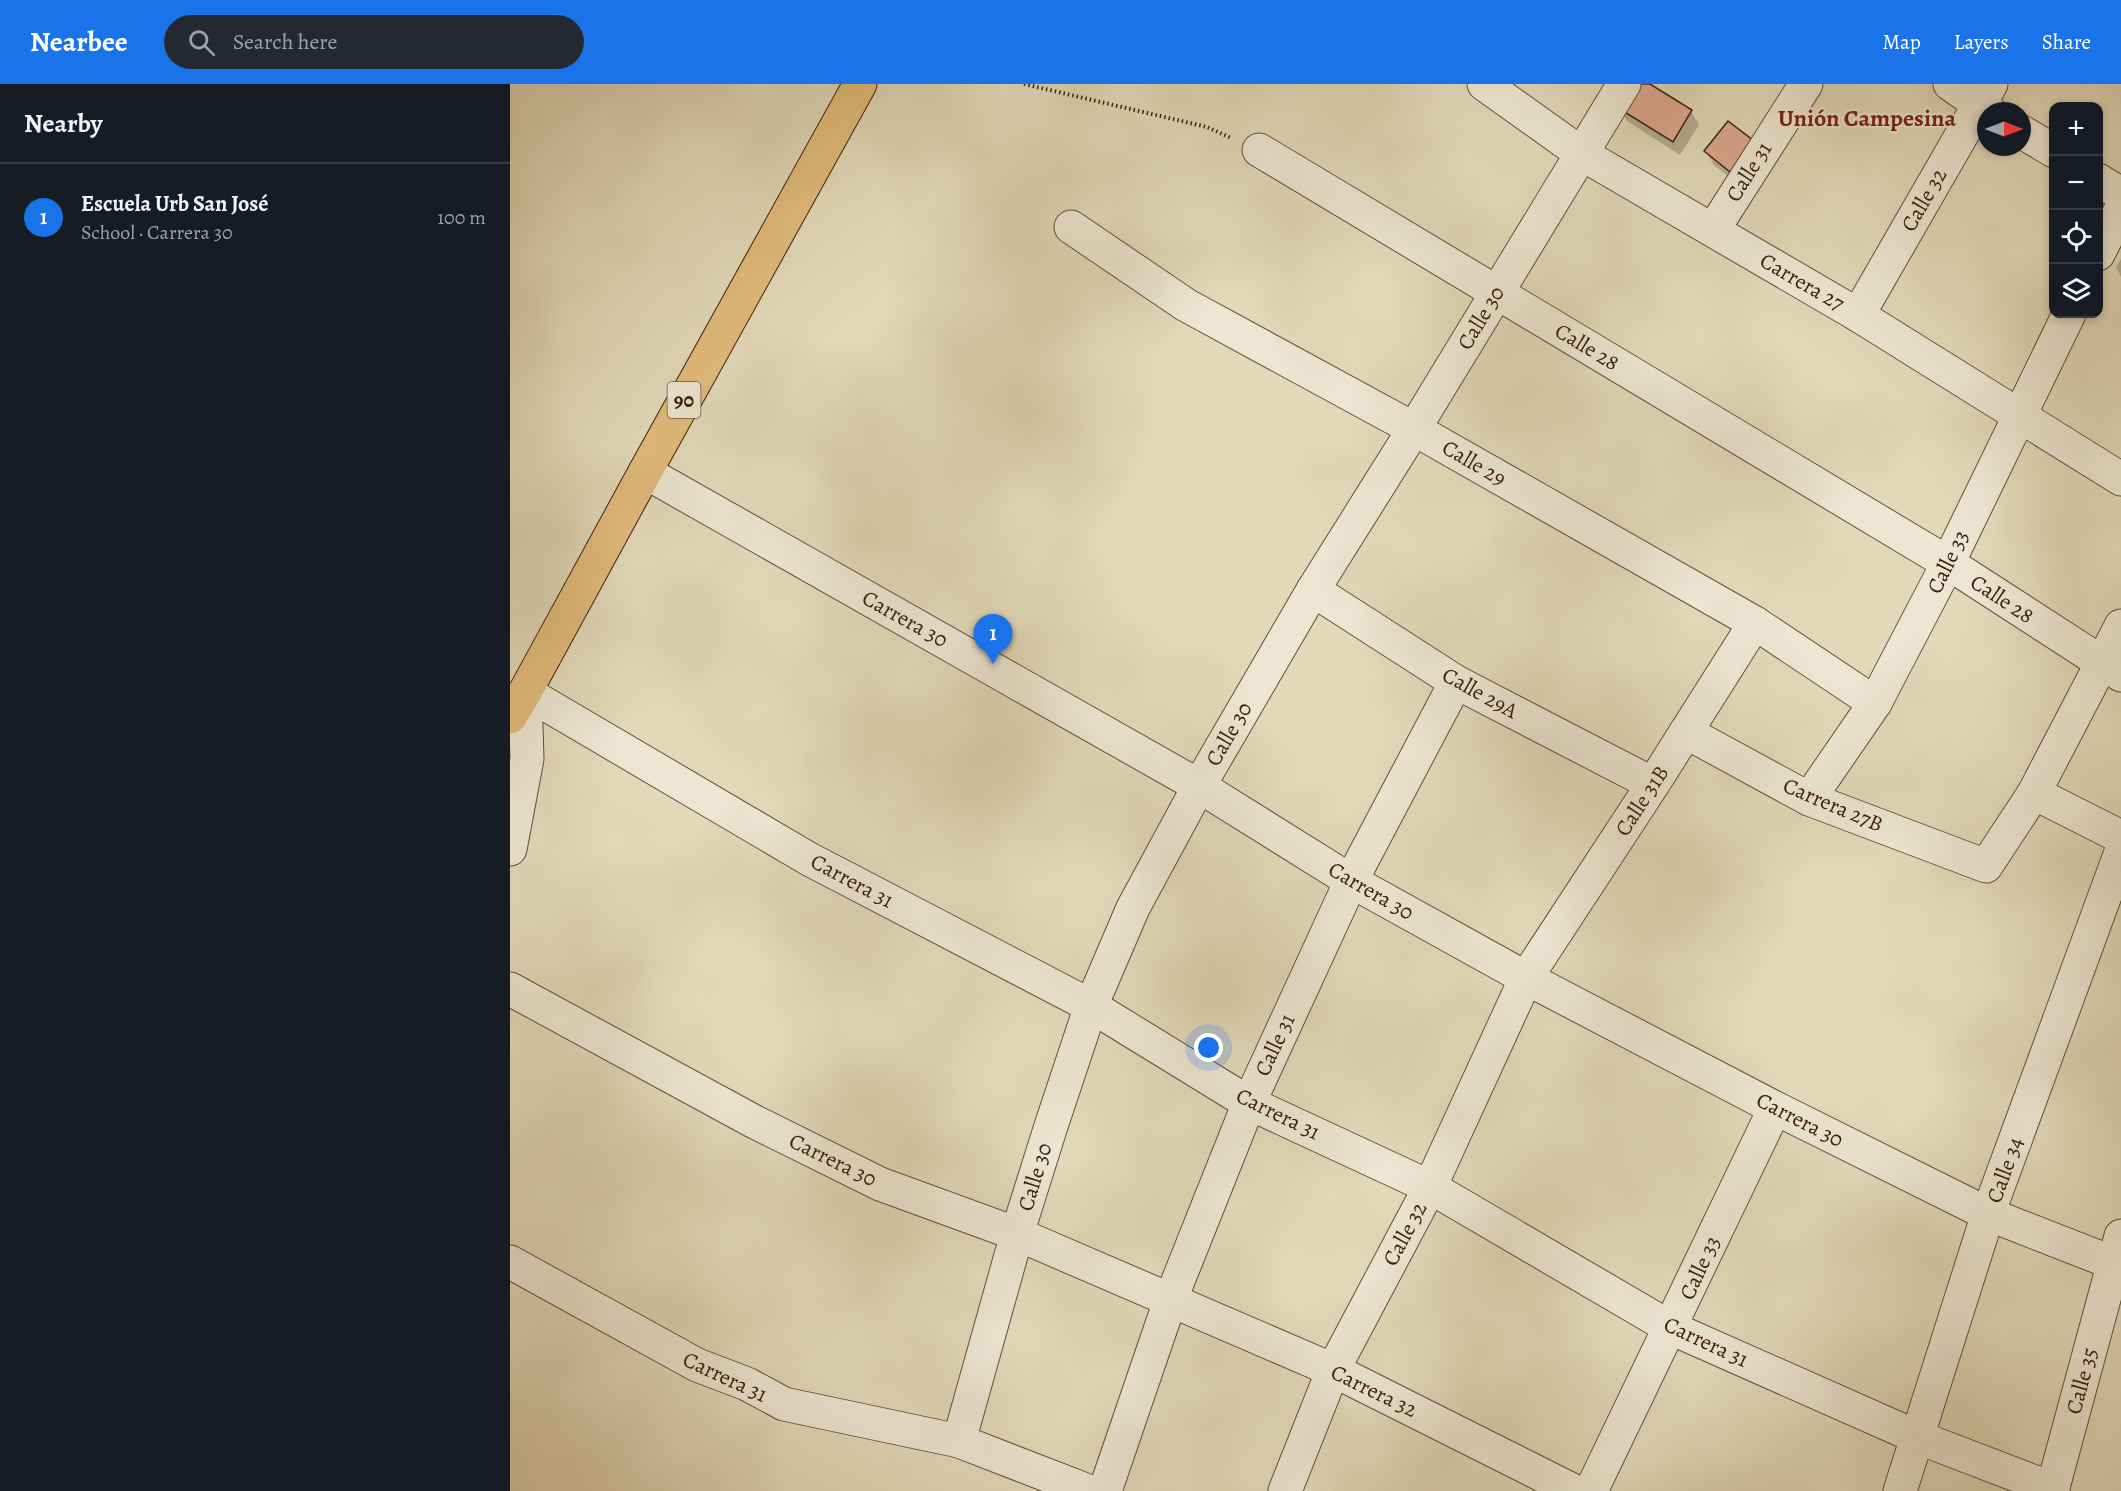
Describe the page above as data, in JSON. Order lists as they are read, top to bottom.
{
  "streets": {
    "main road": ["90"],
    "street": [
      "Calle 31",
      "Calle 32",
      "Carrera 27",
      "Calle 30",
      "Calle 28",
      "Calle 29",
      "Calle 33",
      "Carrera 30",
      "Calle 29A",
      "Calle 31B",
      "Carrera 27B",
      "Carrera 31",
      "Calle 34",
      "Calle 35",
      "Carrera 32"
    ]
  },
  "crossings": [
    ["Calle 31", "Carrera 27"],
    ["Calle 31", "Carrera 30"],
    ["Calle 31", "Calle 29A"],
    ["Calle 31", "Carrera 31"],
    ["Calle 31", "Carrera 32"],
    ["Calle 32", "Carrera 27"],
    ["Calle 32", "Carrera 30"],
    ["Calle 32", "Calle 31B"],
    ["Calle 32", "Carrera 31"],
    ["Calle 32", "Carrera 32"],
    ["Carrera 27", "Calle 30"],
    ["Carrera 27", "Calle 33"],
    ["Calle 30", "Calle 28"],
    ["Calle 30", "Calle 29"],
    ["Calle 30", "Carrera 30"],
    ["Calle 30", "Calle 29A"],
    ["Calle 30", "Carrera 31"],
    ["Calle 28", "Calle 33"],
    ["90", "Carrera 30"],
    ["90", "Carrera 31"],
    ["Calle 29", "Calle 33"],
    ["Calle 29", "Calle 31B"],
    ["Calle 33", "Carrera 30"],
    ["Calle 33", "Carrera 27B"],
    ["Calle 33", "Carrera 31"],
    ["Carrera 30", "Calle 31B"],
    ["Carrera 30", "Calle 34"],
    ["Carrera 30", "Calle 35"],
    ["Carrera 30", "Carrera 32"],
    ["Calle 29A", "Calle 31B"],
    ["Calle 31B", "Carrera 27B"],
    ["Carrera 31", "Calle 34"],
    ["Carrera 31", "Calle 35"]
  ],
  "districts": ["Unión Campesina"],
  "north": "right",
  "page": {
    "header": "Nearbee",
    "search": "Search here",
    "nav": ["Map", "Layers", "Share"],
    "heading": "Nearby",
    "map_buttons": ["+", "−"],
    "list": [
      {
        "mark": "1",
        "name": "Escuela Urb San José",
        "note": "School · Carrera 30",
        "value": "100 m"
      }
    ],
    "pins": "1"
  }
}
